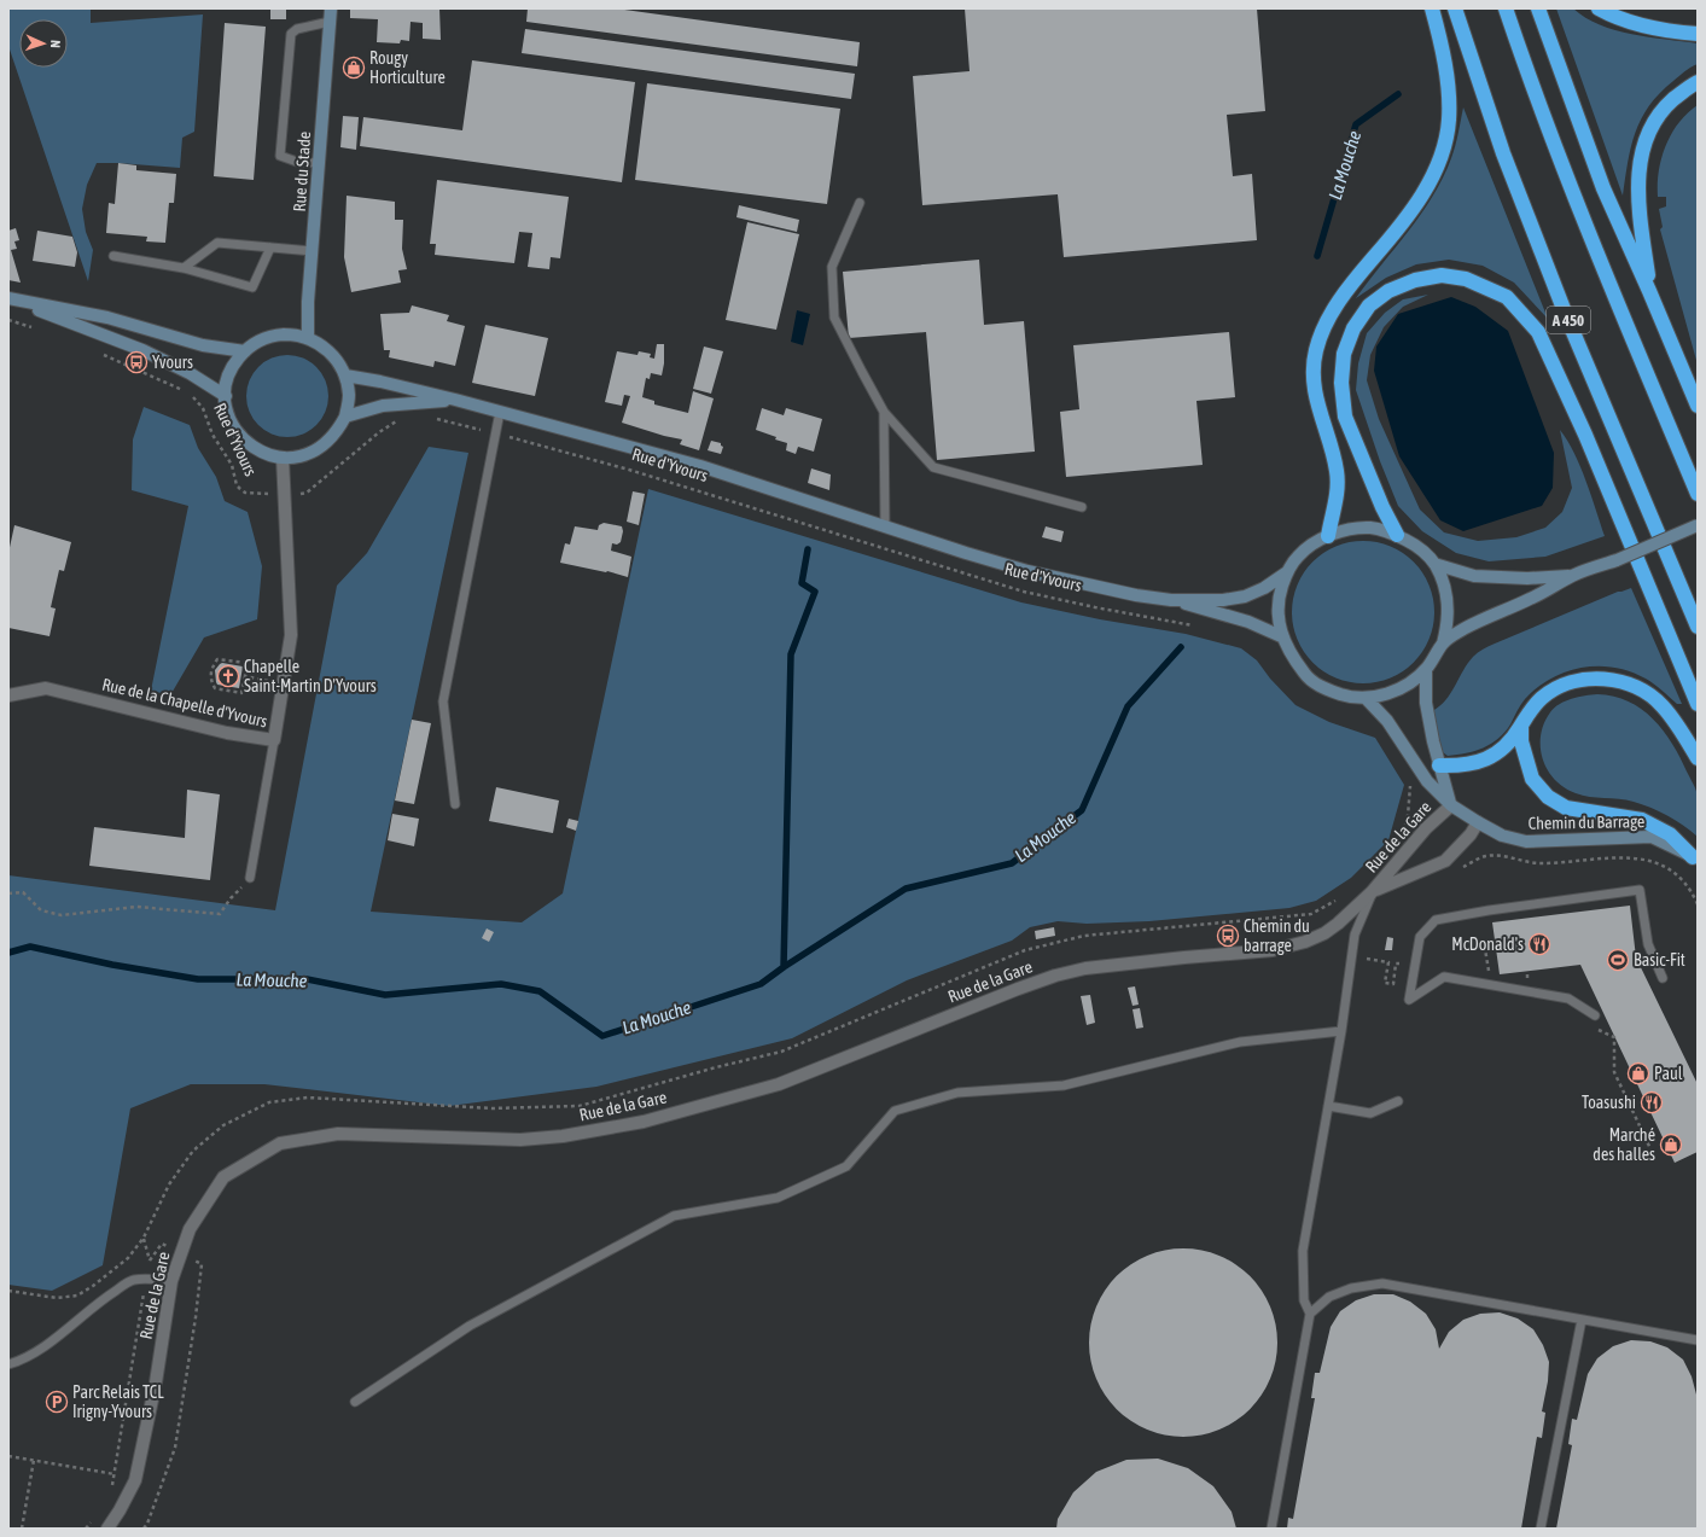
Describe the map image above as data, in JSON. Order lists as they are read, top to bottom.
{
  "streets": {
    "highway": ["A 450"],
    "main road": ["Rue du Stade", "Rue d'Yvours", "Chemin du Barrage"],
    "street": ["Rue de la Chapelle d'Yvours", "Rue de la Gare"]
  },
  "crossings": [
    ["Rue du Stade", "Rue d'Yvours"],
    ["Rue du Stade", "Rue de la Chapelle d'Yvours"],
    ["Rue d'Yvours", "Rue de la Chapelle d'Yvours"],
    ["Chemin du Barrage", "Rue de la Gare"]
  ],
  "water": ["La Mouche"],
  "places": {
    "shop": ["Rougy Horticulture", "Paul", "Marché des halles"],
    "bus stop": ["Yvours", "Chemin du barrage"],
    "church": ["Chapelle Saint-Martin D'Yvours"],
    "restaurant": ["McDonald's", "Toasushi"],
    "sports": ["Basic-Fit"],
    "parking": ["Parc Relais TCL Irigny-Yvours"]
  },
  "north": "right"
}
